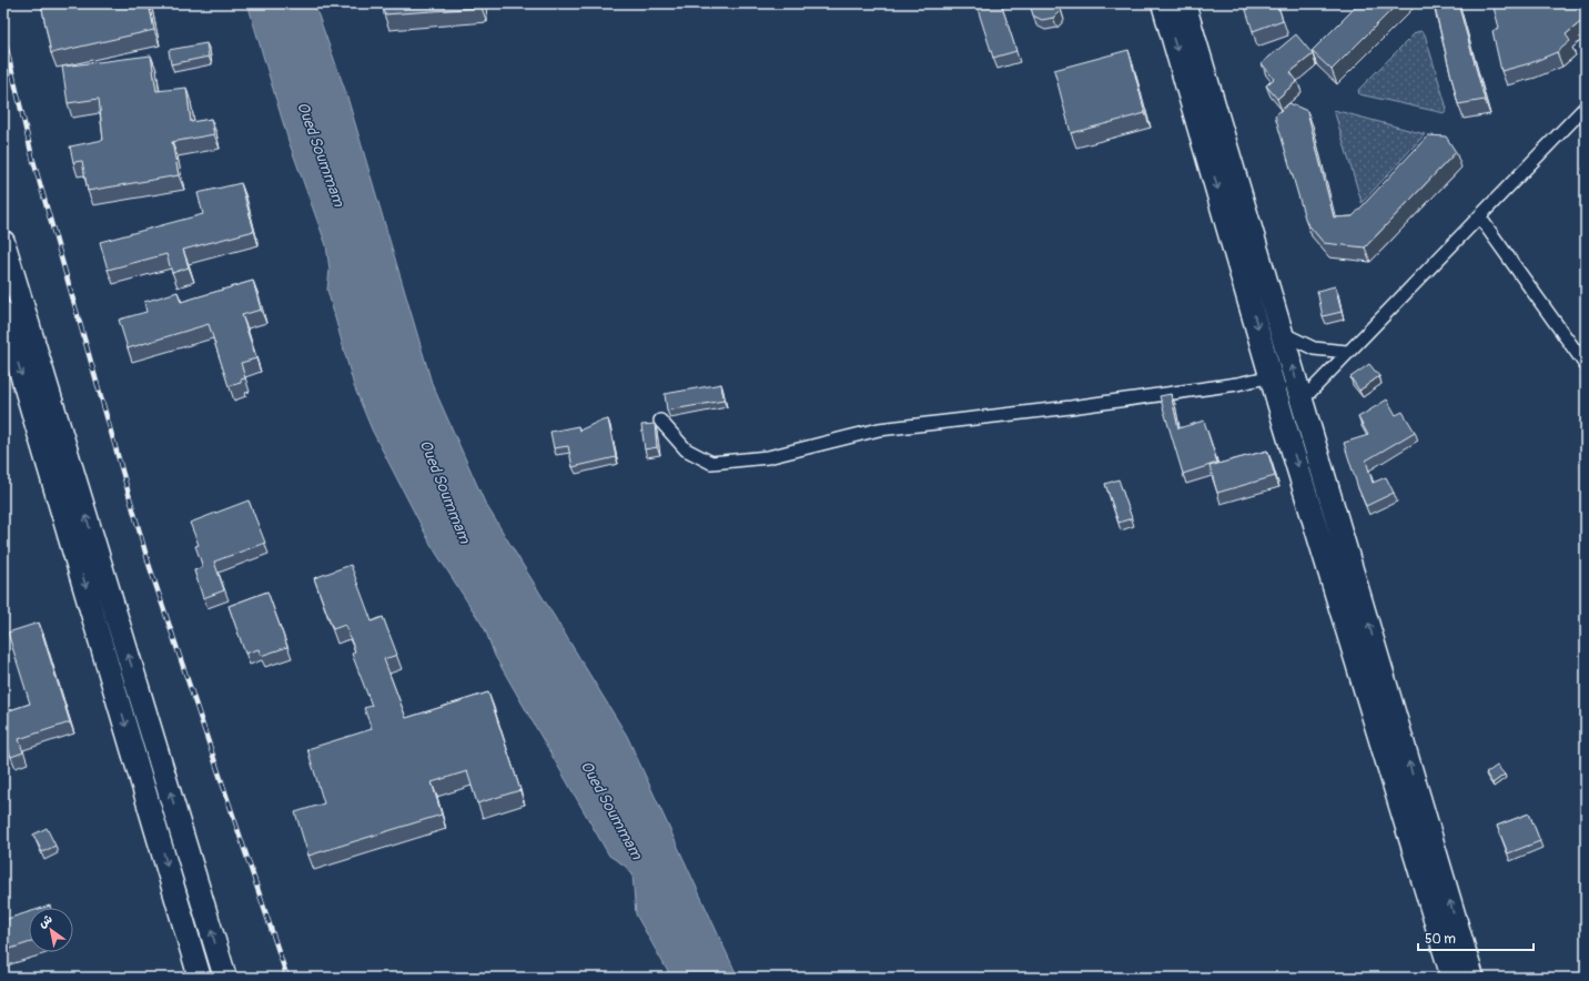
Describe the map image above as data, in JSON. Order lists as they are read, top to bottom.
{
  "water": ["Oued Soummam"],
  "scale_bar": "50 m",
  "north": "top left"
}
